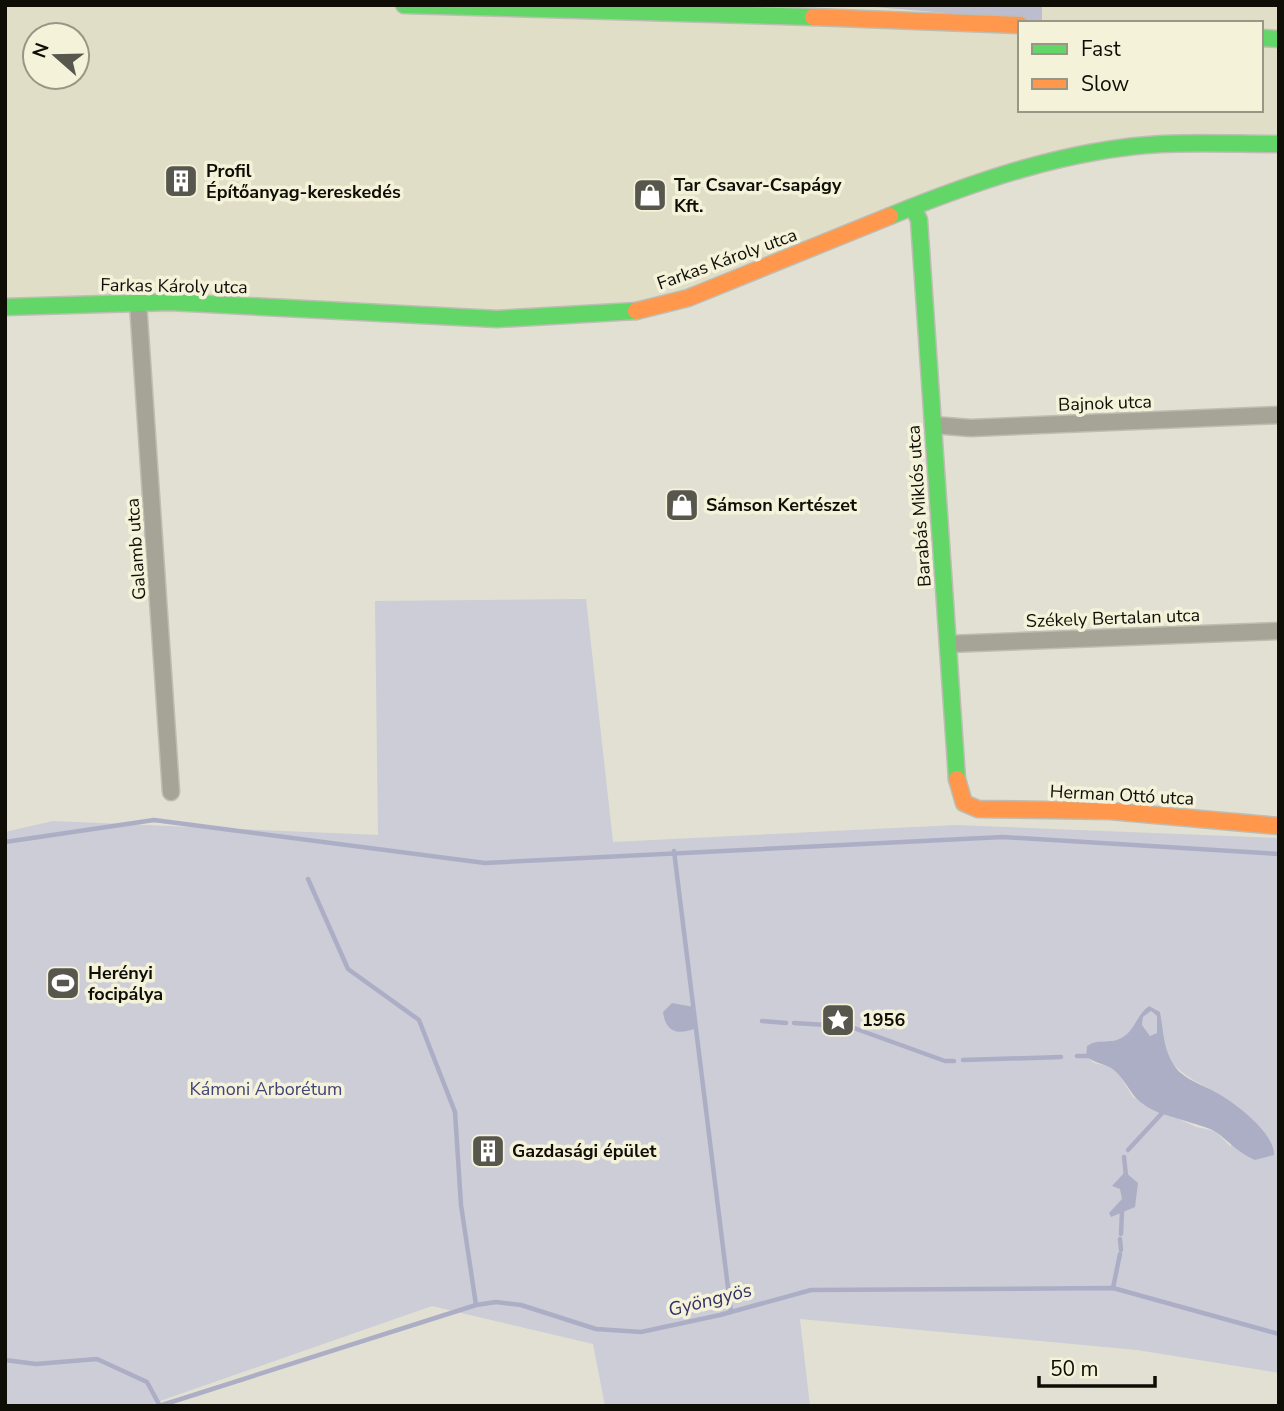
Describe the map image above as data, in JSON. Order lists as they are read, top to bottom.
{
  "streets": {
    "street": [
      "Farkas Károly utca",
      "Bajnok utca",
      "Barabás Miklós utca",
      "Galamb utca",
      "Székely Bertalan utca",
      "Herman Ottó utca"
    ]
  },
  "crossings": [
    ["Farkas Károly utca", "Barabás Miklós utca"],
    ["Farkas Károly utca", "Galamb utca"],
    ["Bajnok utca", "Barabás Miklós utca"],
    ["Barabás Miklós utca", "Székely Bertalan utca"],
    ["Barabás Miklós utca", "Herman Ottó utca"]
  ],
  "water": ["Gyöngyös"],
  "parks": ["Kámoni Arborétum"],
  "places": {
    "building": ["Profil Építőanyag-kereskedés", "Gazdasági épület"],
    "shop": ["Tar Csavar-Csapágy Kft.", "Sámson Kertészet"],
    "sports": ["Herényi focipálya"],
    "place": ["1956"]
  },
  "legend": ["Fast", "Slow"],
  "scale_bar": "50 m",
  "north": "left"
}
